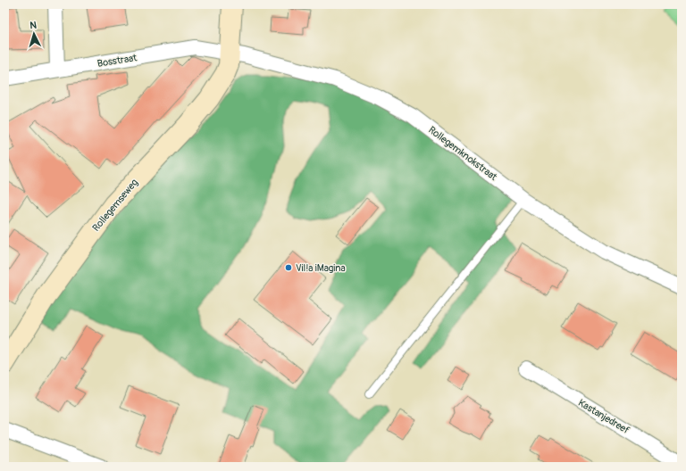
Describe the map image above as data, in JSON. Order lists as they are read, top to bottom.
{
  "streets": {
    "street": [
      "Bosstraat",
      "Rollegemknokstraat",
      "Rollegemseweg",
      "Kastanjedreef"
    ]
  },
  "crossings": [
    ["Bosstraat", "Rollegemknokstraat"],
    ["Bosstraat", "Rollegemseweg"],
    ["Rollegemknokstraat", "Rollegemseweg"]
  ],
  "places": ["Vil!a iMagina"],
  "north": "top"
}
